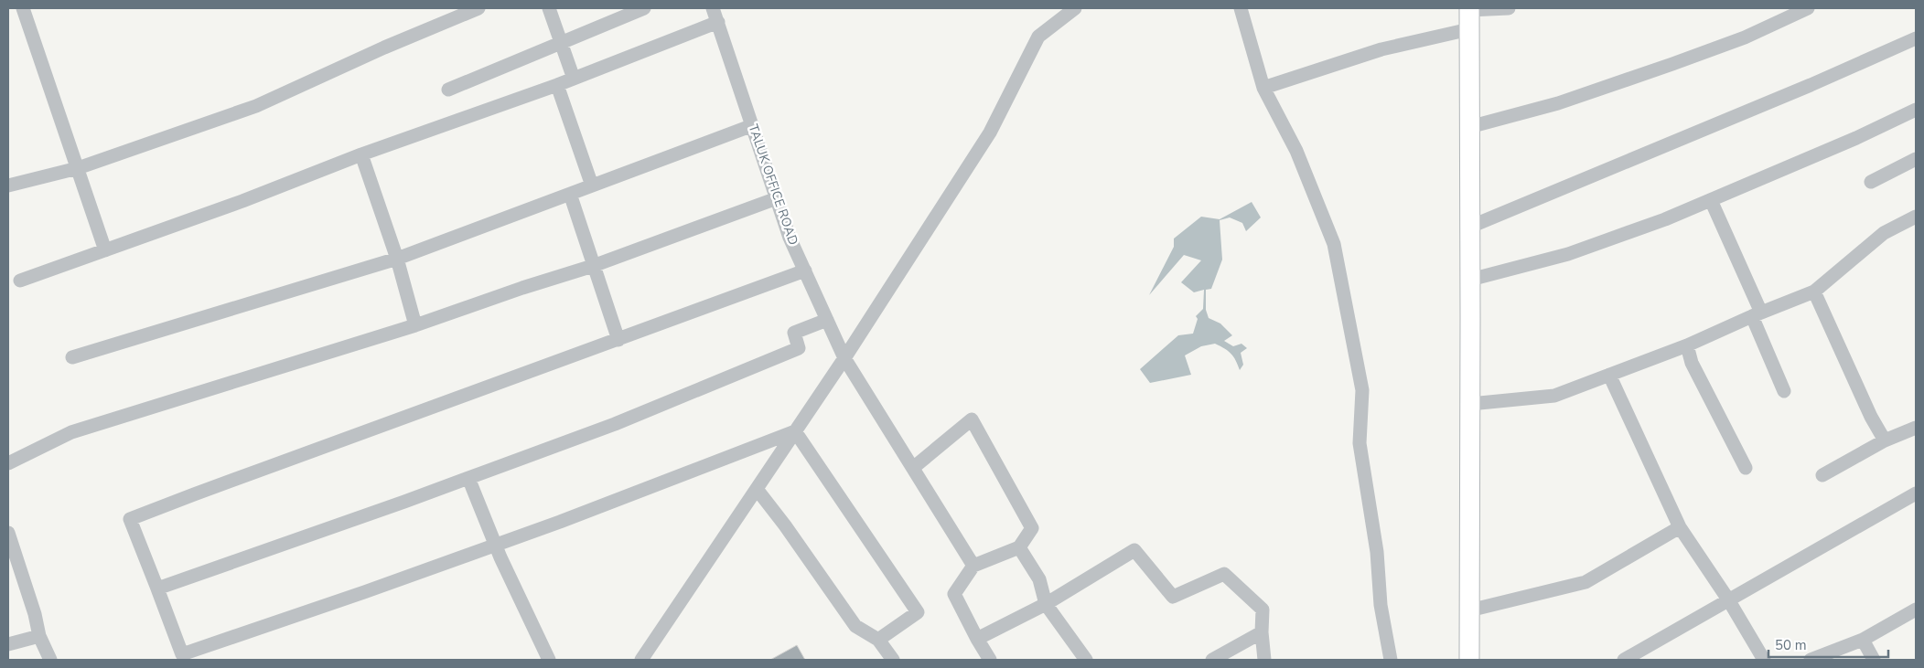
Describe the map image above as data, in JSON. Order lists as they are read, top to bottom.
{
  "streets": {
    "street": ["TALUK OFFICE ROAD"]
  },
  "scale_bar": "50 m"
}
